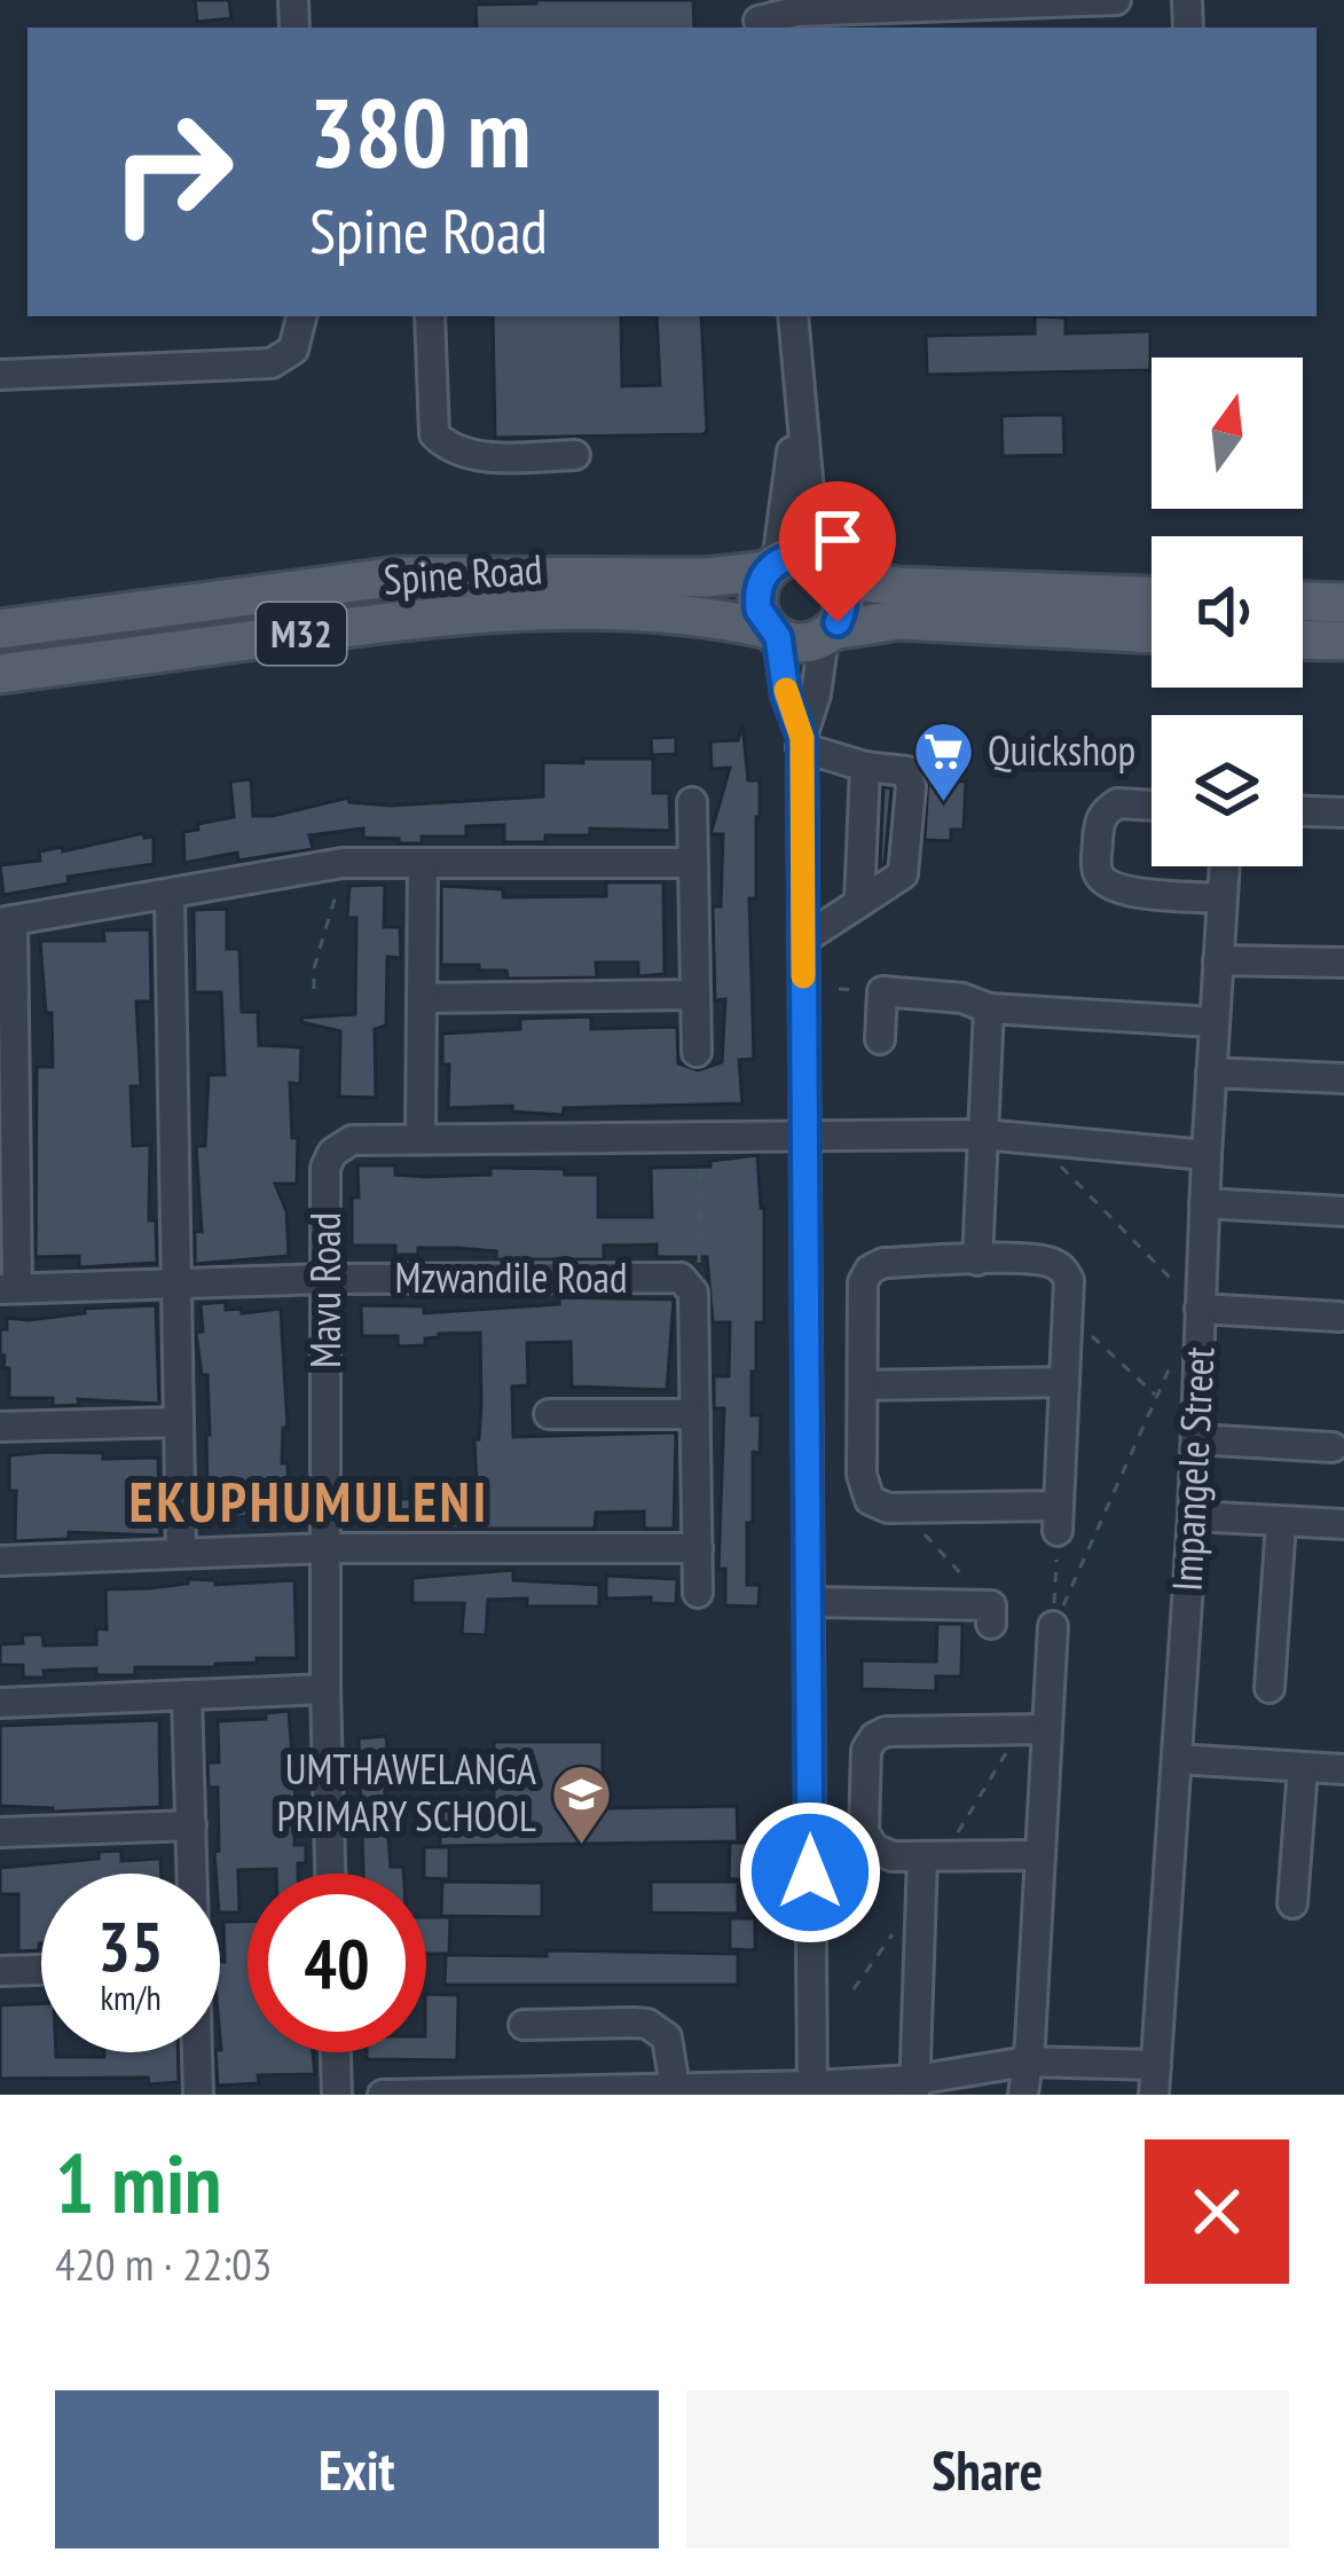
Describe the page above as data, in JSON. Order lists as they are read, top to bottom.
{
  "streets": {
    "main road": ["Spine Road", "M32"],
    "street": ["Mzwandile Road", "Mavu Road", "Impangele Street"]
  },
  "crossings": [
    ["Mzwandile Road", "Mavu Road"],
    ["Mavu Road", "Impangele Street"]
  ],
  "districts": ["EKUPHUMULENI"],
  "places": {
    "supermarket": ["Quickshop"],
    "school or university": ["UMTHAWELANGA PRIMARY SCHOOL"]
  },
  "north": "top",
  "page": {
    "turn": ["380 m", "Spine Road"],
    "speed": "35 km/h",
    "limit": "40",
    "heading": ["1 min", "420 m · 22:03"],
    "buttons": ["Exit", "Share"]
  }
}
